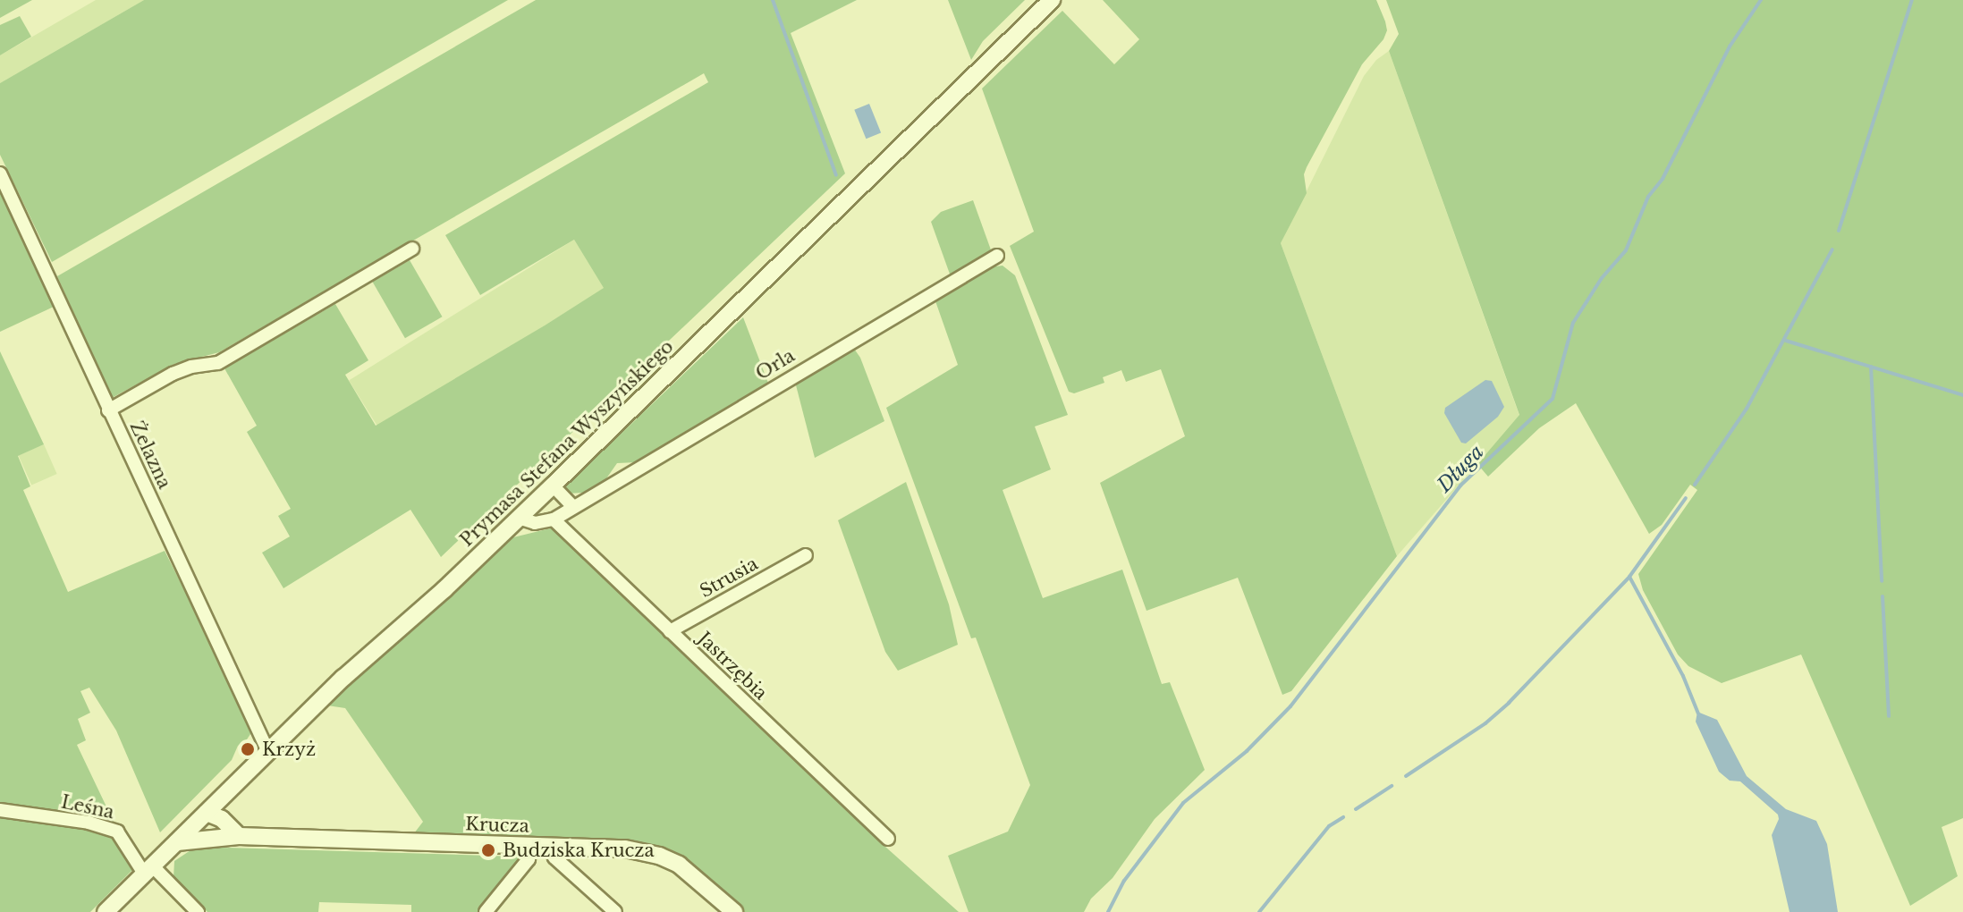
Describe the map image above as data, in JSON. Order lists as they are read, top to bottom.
{
  "streets": {
    "street": [
      "Orla",
      "Prymasa Stefana Wyszyńskiego",
      "Żelazna",
      "Strusia",
      "Jastrzębia",
      "Leśna",
      "Krucza"
    ]
  },
  "crossings": [
    ["Orla", "Jastrzębia"],
    ["Prymasa Stefana Wyszyńskiego", "Żelazna"],
    ["Prymasa Stefana Wyszyńskiego", "Leśna"],
    ["Prymasa Stefana Wyszyńskiego", "Krucza"],
    ["Strusia", "Jastrzębia"]
  ],
  "water": ["Długa"],
  "places": ["Krzyż", "Budziska Krucza"]
}
